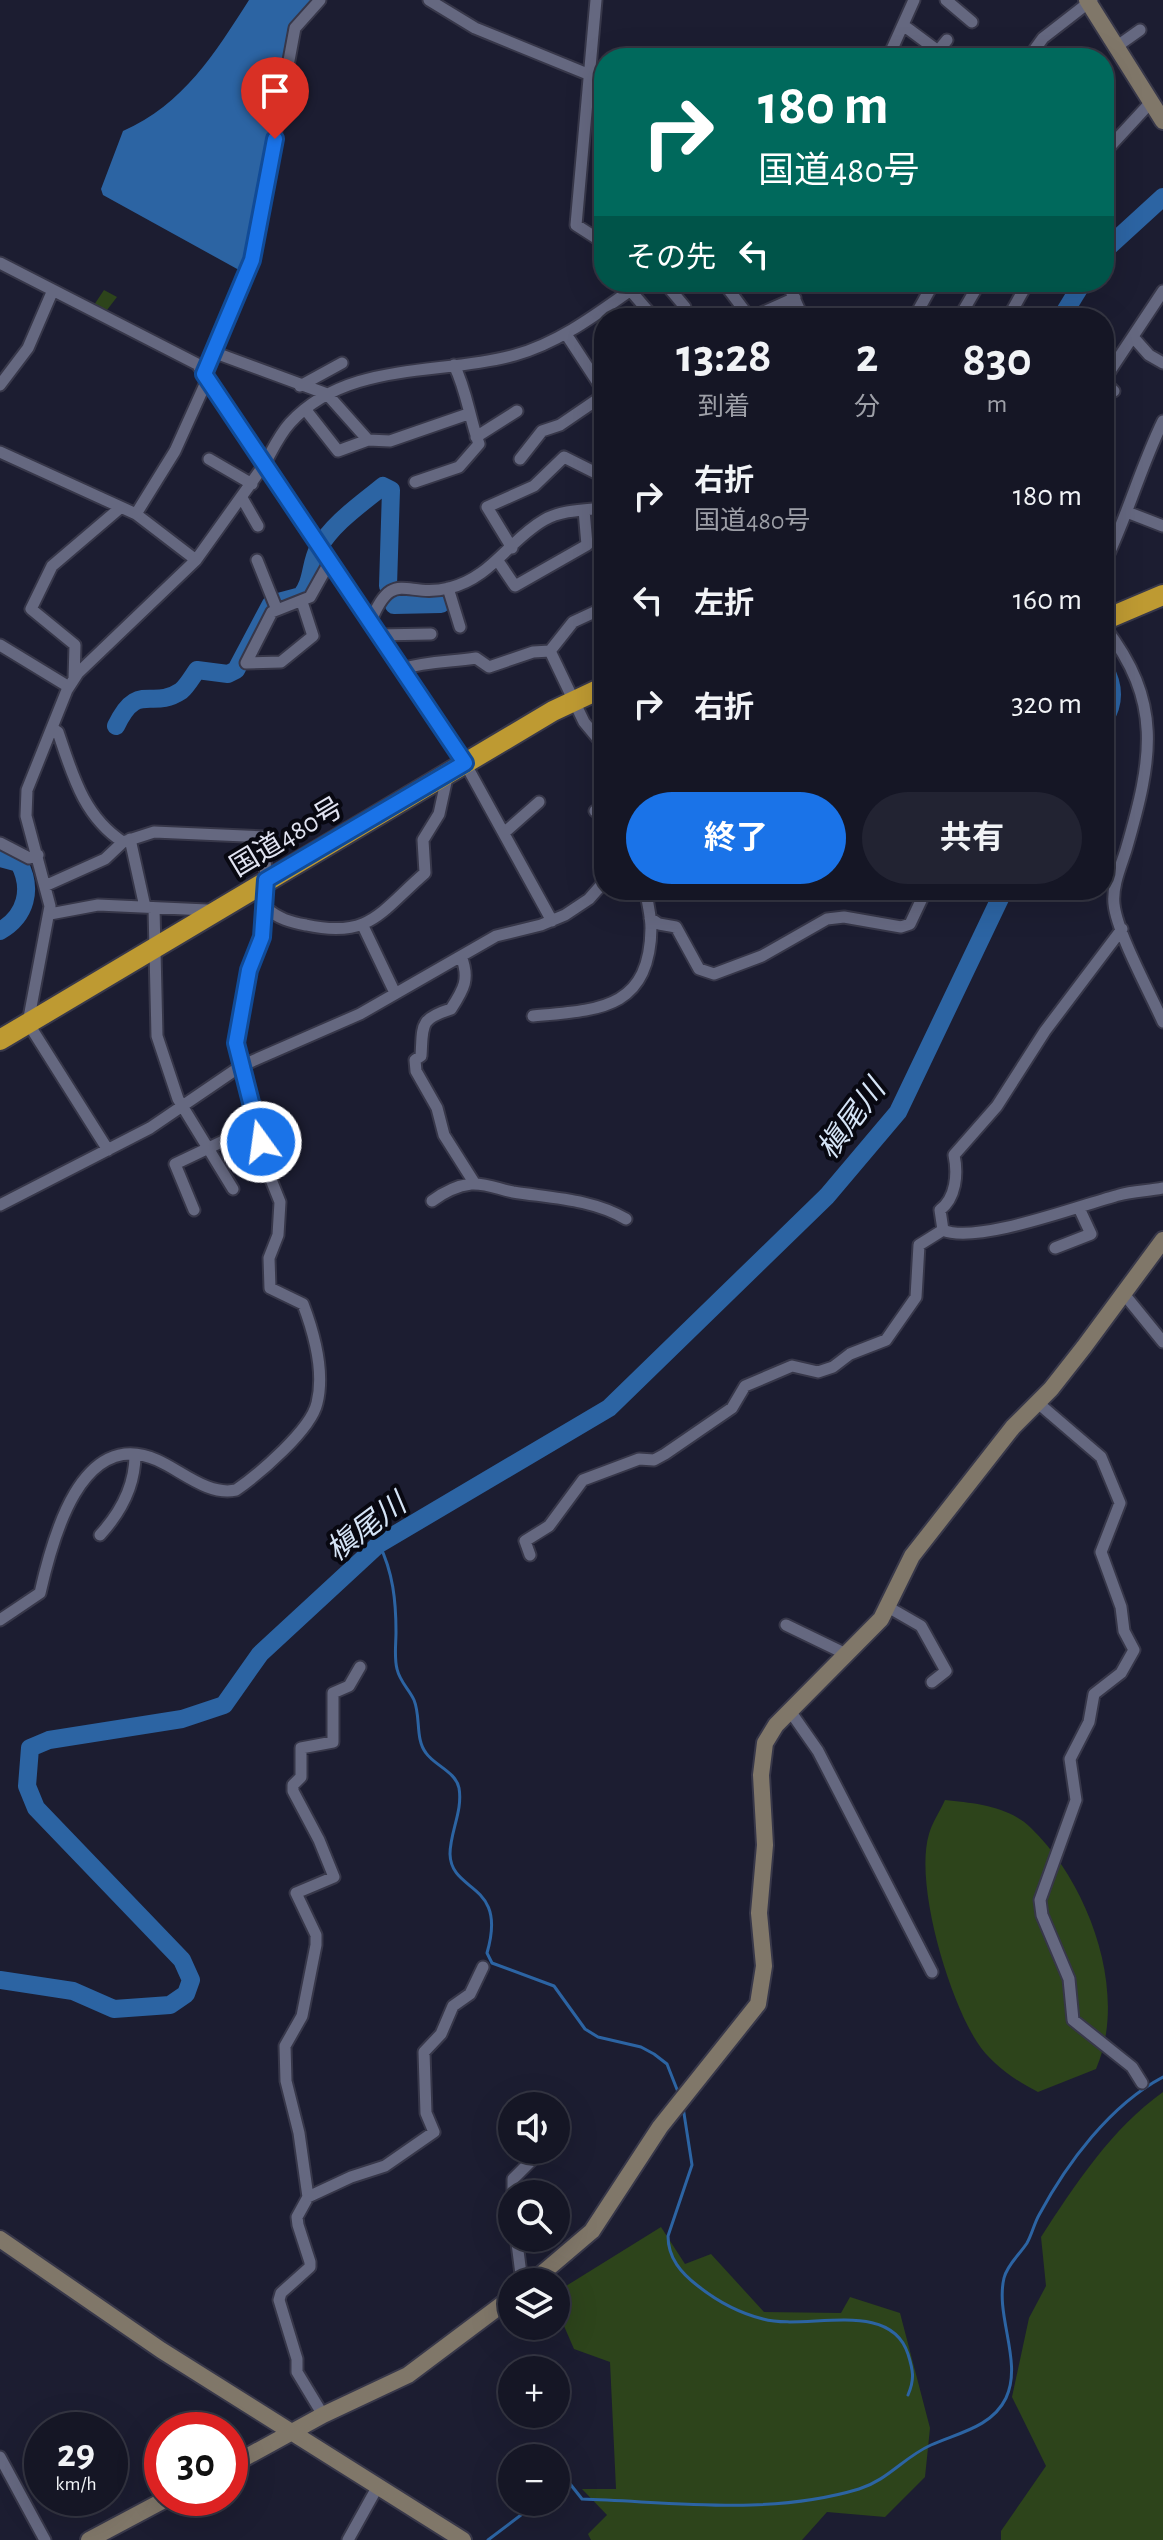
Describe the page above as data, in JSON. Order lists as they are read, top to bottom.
{
  "streets": {
    "highway": ["国道480号"]
  },
  "water": ["槇尾川"],
  "page": {
    "turn": ["180 m", "国道480号"],
    "then": "その先",
    "eta": [
      "13:28",
      "到着",
      "2",
      "分",
      "830",
      "m"
    ],
    "list": [
      {
        "name": "右折",
        "note": "国道480号",
        "value": "180 m"
      },
      {
        "name": "左折",
        "value": "160 m"
      },
      {
        "name": "右折",
        "value": "320 m"
      }
    ],
    "buttons": ["終了", "共有"],
    "map_buttons": ["+", "−"],
    "speed": "29 km/h",
    "limit": "30"
  }
}
